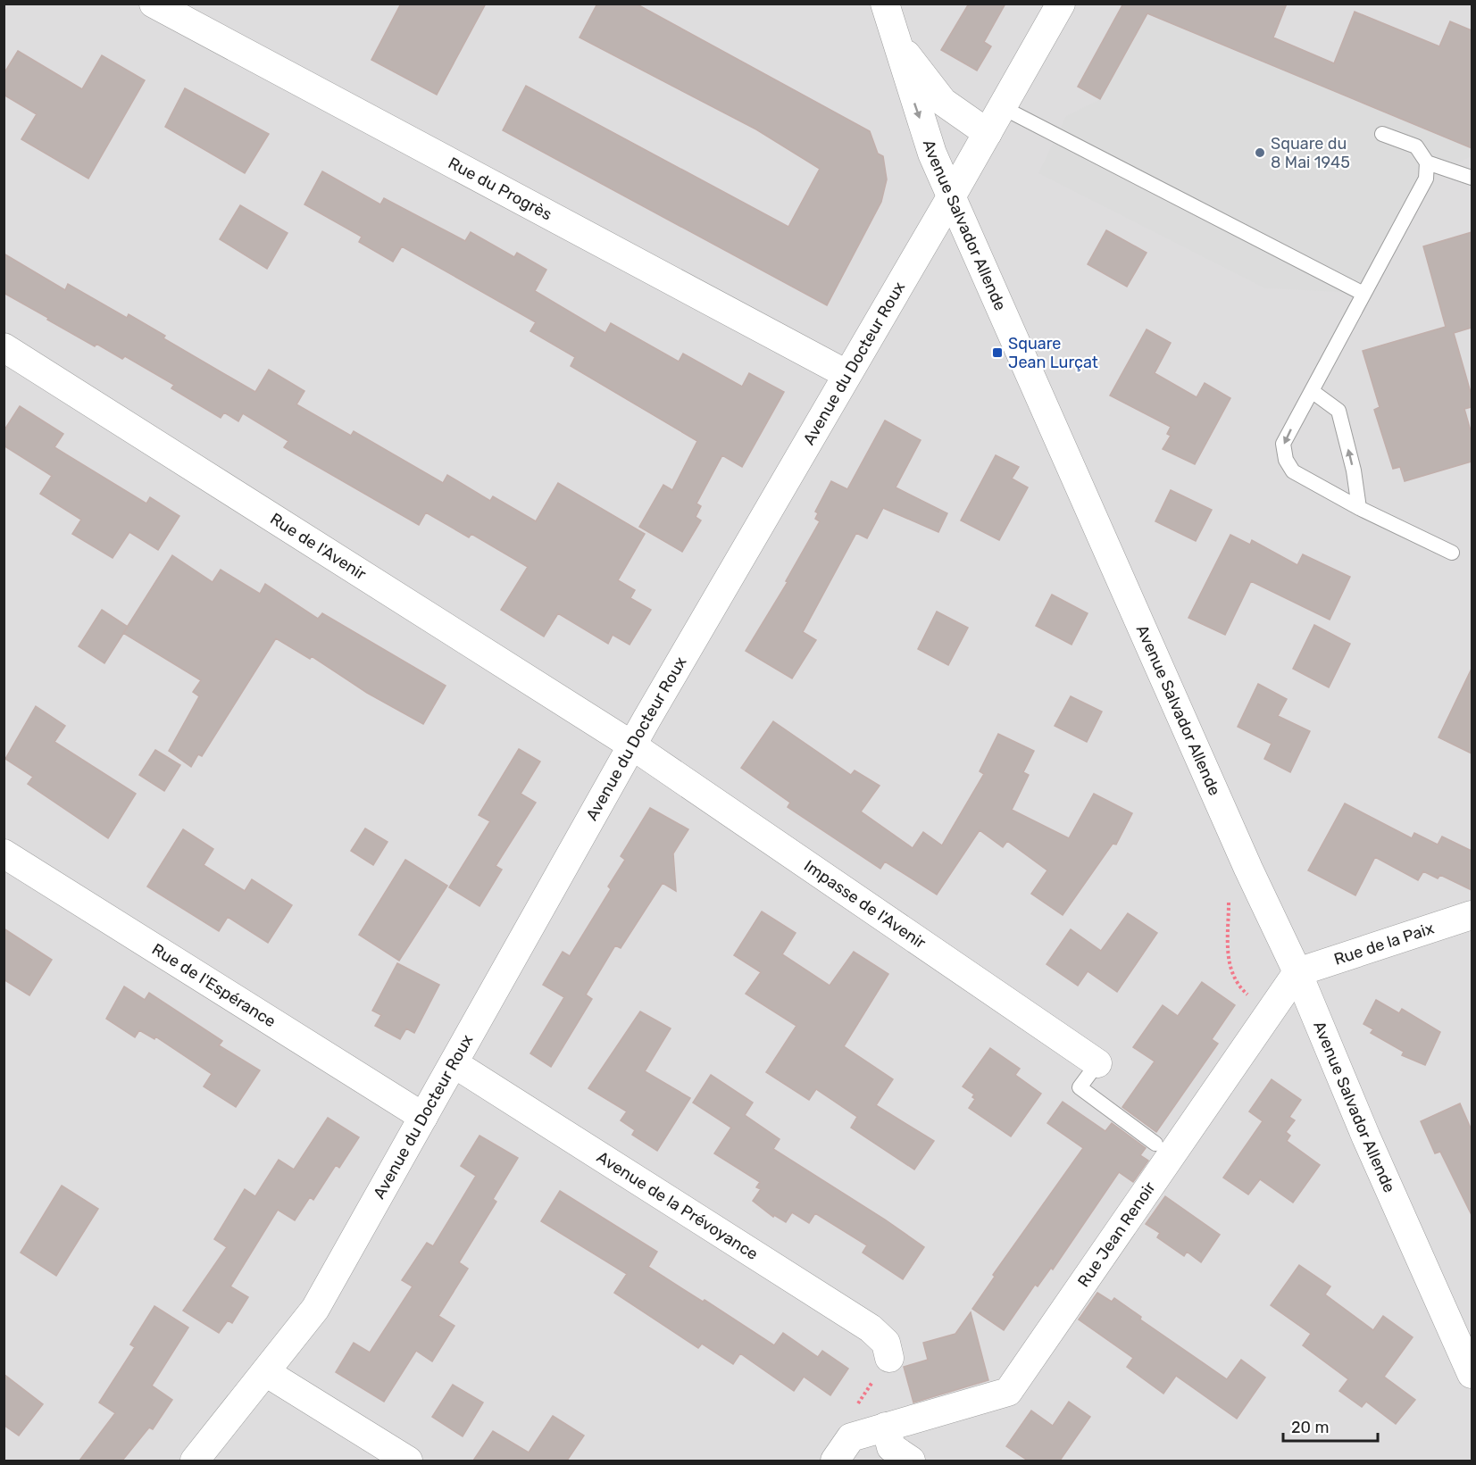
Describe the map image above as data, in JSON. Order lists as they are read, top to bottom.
{
  "streets": {
    "street": [
      "Rue du Progrès",
      "Avenue Salvador Allende",
      "Avenue du Docteur Roux",
      "Rue de l'Avenir",
      "Impasse de l'Avenir",
      "Rue de la Paix",
      "Rue de l'Espérance",
      "Avenue de la Prévoyance",
      "Rue Jean Renoir"
    ]
  },
  "crossings": [
    ["Rue du Progrès", "Avenue du Docteur Roux"],
    ["Avenue Salvador Allende", "Avenue du Docteur Roux"],
    ["Avenue Salvador Allende", "Rue de la Paix"],
    ["Avenue Salvador Allende", "Rue Jean Renoir"],
    ["Avenue du Docteur Roux", "Rue de l'Avenir"],
    ["Avenue du Docteur Roux", "Impasse de l'Avenir"],
    ["Avenue du Docteur Roux", "Rue de l'Espérance"],
    ["Avenue du Docteur Roux", "Avenue de la Prévoyance"],
    ["Rue de l'Avenir", "Impasse de l'Avenir"],
    ["Rue de la Paix", "Rue Jean Renoir"]
  ],
  "places": {
    "other": ["Square du 8 Mai 1945"],
    "transit": ["Square Jean Lurçat"]
  },
  "scale_bar": "20 m"
}
